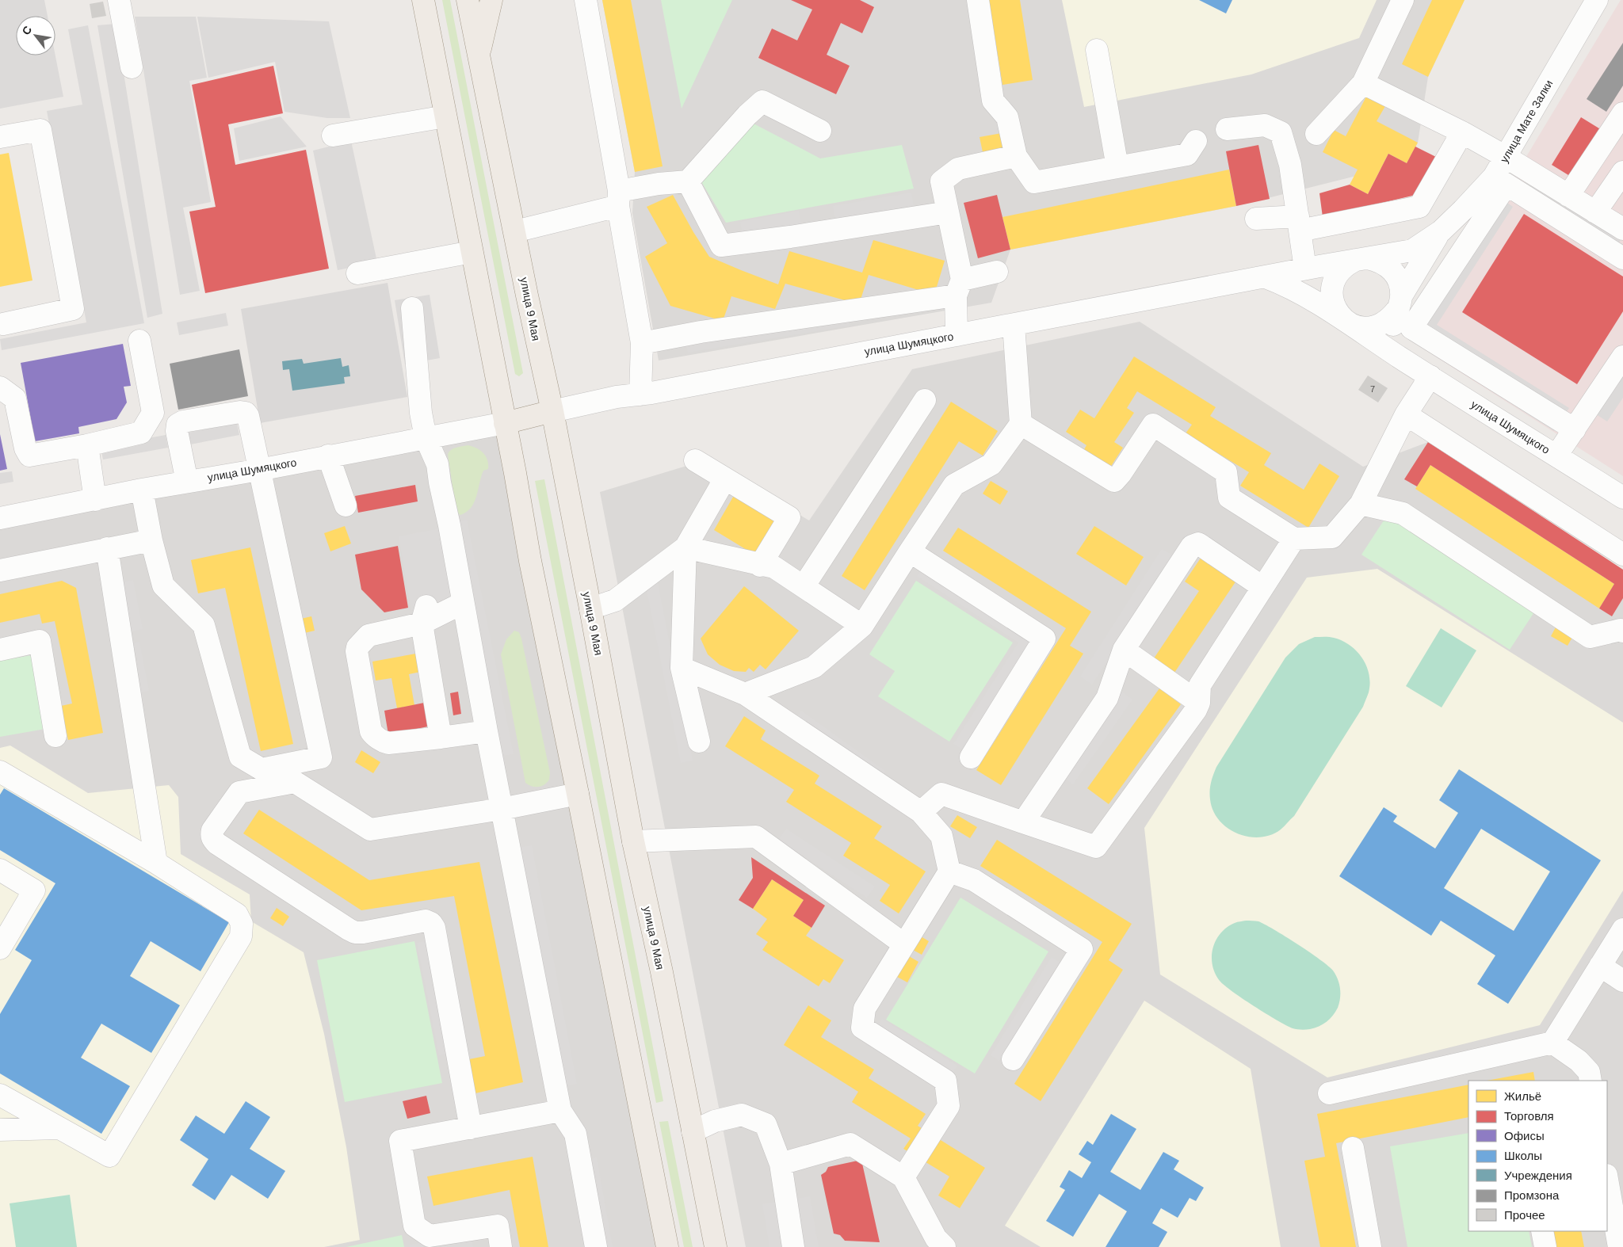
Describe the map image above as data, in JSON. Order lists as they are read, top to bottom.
{
  "streets": {
    "main road": ["улица 9 Мая"],
    "street": ["улица Мате Залки", "улица Шумяцкого"]
  },
  "crossings": [
    ["улица Мате Залки", "улица Шумяцкого"],
    ["улица 9 Мая", "улица Шумяцкого"]
  ],
  "house_numbers": ["7"],
  "legend": [
    "Жильё",
    "Торговля",
    "Офисы",
    "Школы",
    "Учреждения",
    "Промзона",
    "Прочее"
  ],
  "north": "top left"
}
